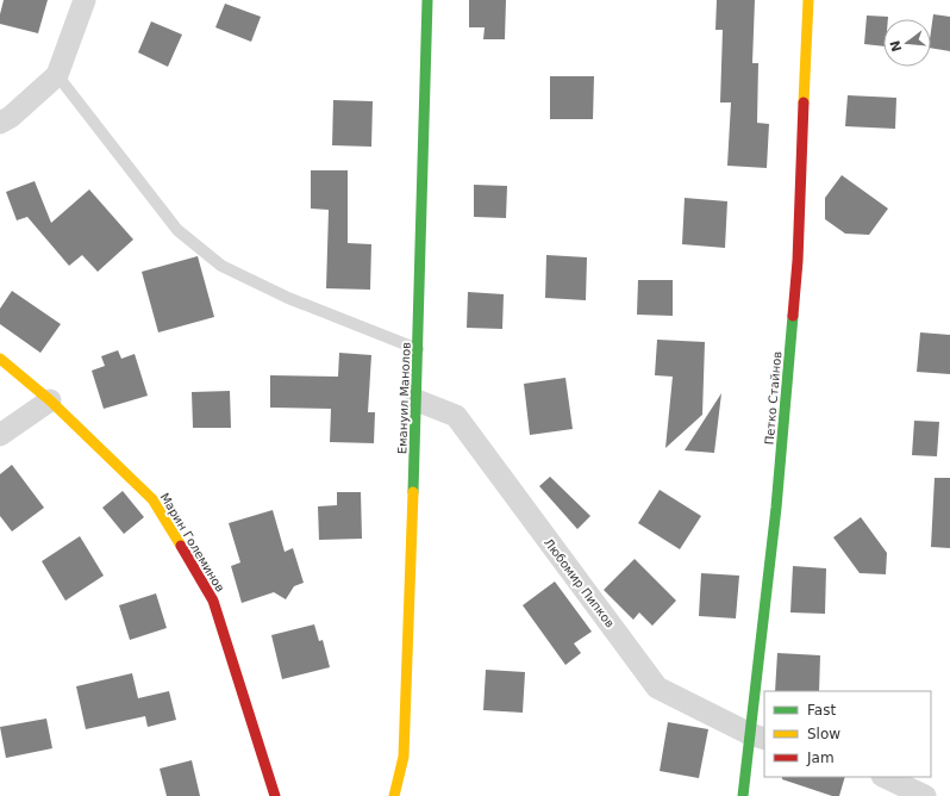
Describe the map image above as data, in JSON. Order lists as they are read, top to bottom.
{
  "streets": {
    "street": [
      "Емануил Манолов",
      "Петко Стайнов",
      "Марин Големинов",
      "Любомир Пипков"
    ]
  },
  "crossings": [
    ["Емануил Манолов", "Любомир Пипков"],
    ["Петко Стайнов", "Любомир Пипков"]
  ],
  "legend": ["Fast", "Slow", "Jam"],
  "north": "left"
}
